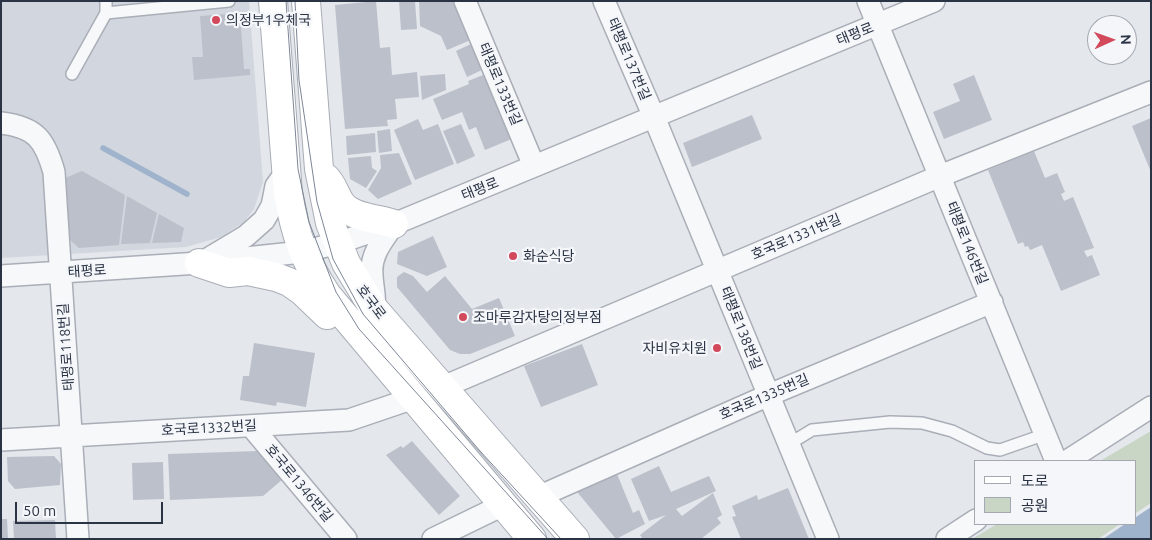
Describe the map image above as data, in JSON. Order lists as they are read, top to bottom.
{
  "streets": {
    "street": [
      "태평로",
      "태평로137번길",
      "태평로133번길",
      "호국로1331번길",
      "태평로146번길",
      "호국로",
      "태평로138번길",
      "태평로118번길",
      "호국로1335번길",
      "호국로1332번길",
      "호국로1346번길"
    ]
  },
  "crossings": [
    ["태평로", "태평로137번길"],
    ["태평로", "태평로133번길"],
    ["태평로", "태평로146번길"],
    ["태평로", "호국로"],
    ["태평로", "태평로138번길"],
    ["태평로", "태평로118번길"],
    ["태평로137번길", "태평로138번길"],
    ["호국로1331번길", "태평로146번길"],
    ["호국로1331번길", "호국로"],
    ["호국로1331번길", "태평로138번길"],
    ["태평로146번길", "호국로1335번길"],
    ["호국로", "호국로1335번길"],
    ["호국로", "호국로1332번길"],
    ["태평로138번길", "호국로1335번길"],
    ["태평로118번길", "호국로1332번길"],
    ["호국로1332번길", "호국로1346번길"]
  ],
  "places": [
    "의정부1우체국",
    "화순식당",
    "조마루감자탕의정부점",
    "자비유치원"
  ],
  "legend": ["도로", "공원"],
  "scale_bar": "50 m",
  "north": "right"
}
